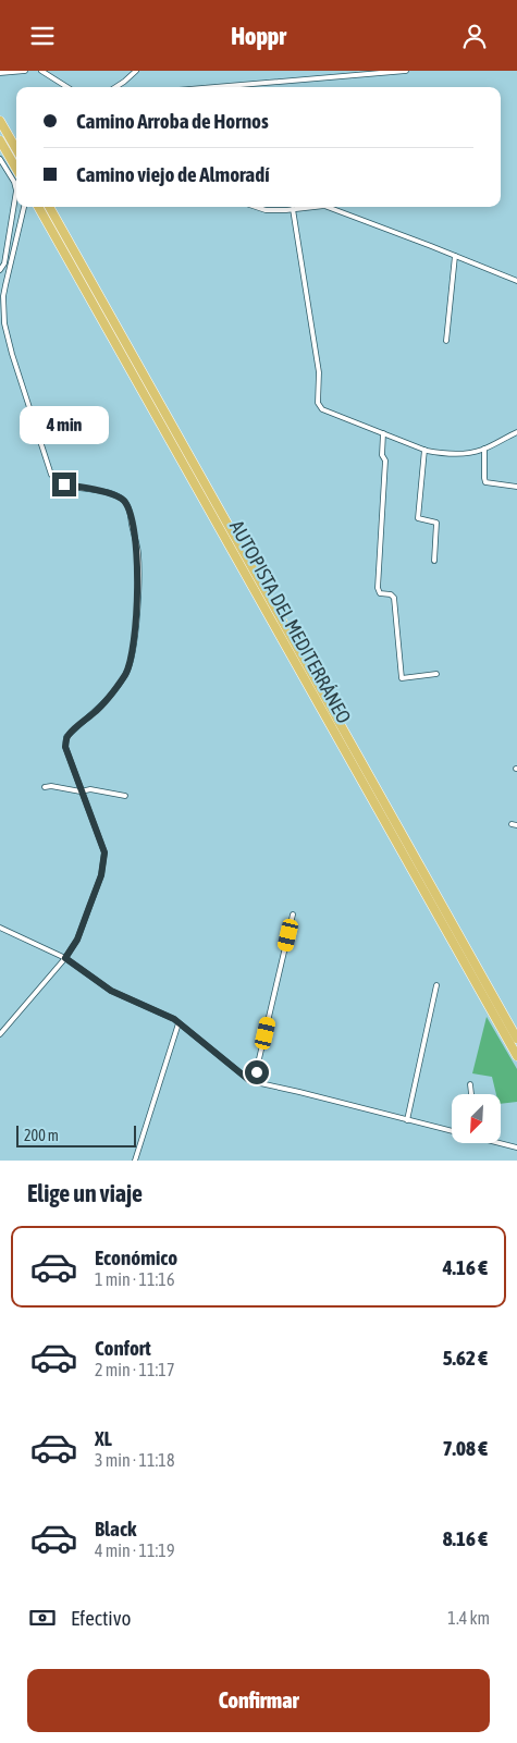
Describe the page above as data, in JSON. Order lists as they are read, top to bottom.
{
  "streets": {
    "highway": ["AUTOPISTA DEL MEDITERRÁNEO"]
  },
  "scale_bar": "200 m",
  "north": "bottom left",
  "page": {
    "header": "Hoppr",
    "banner": ["Camino Arroba de Hornos", "Camino viejo de Almoradí"],
    "bubble": "4 min",
    "scale": "200 m",
    "heading": "Elige un viaje",
    "list": [
      {
        "name": "Económico",
        "note": "1 min · 11:16",
        "value": "4.16 €"
      },
      {
        "name": "Confort",
        "note": "2 min · 11:17",
        "value": "5.62 €"
      },
      {
        "name": "XL",
        "note": "3 min · 11:18",
        "value": "7.08 €"
      },
      {
        "name": "Black",
        "note": "4 min · 11:19",
        "value": "8.16 €"
      }
    ],
    "pay": ["Efectivo", "1.4 km"],
    "buttons": "Confirmar"
  }
}
